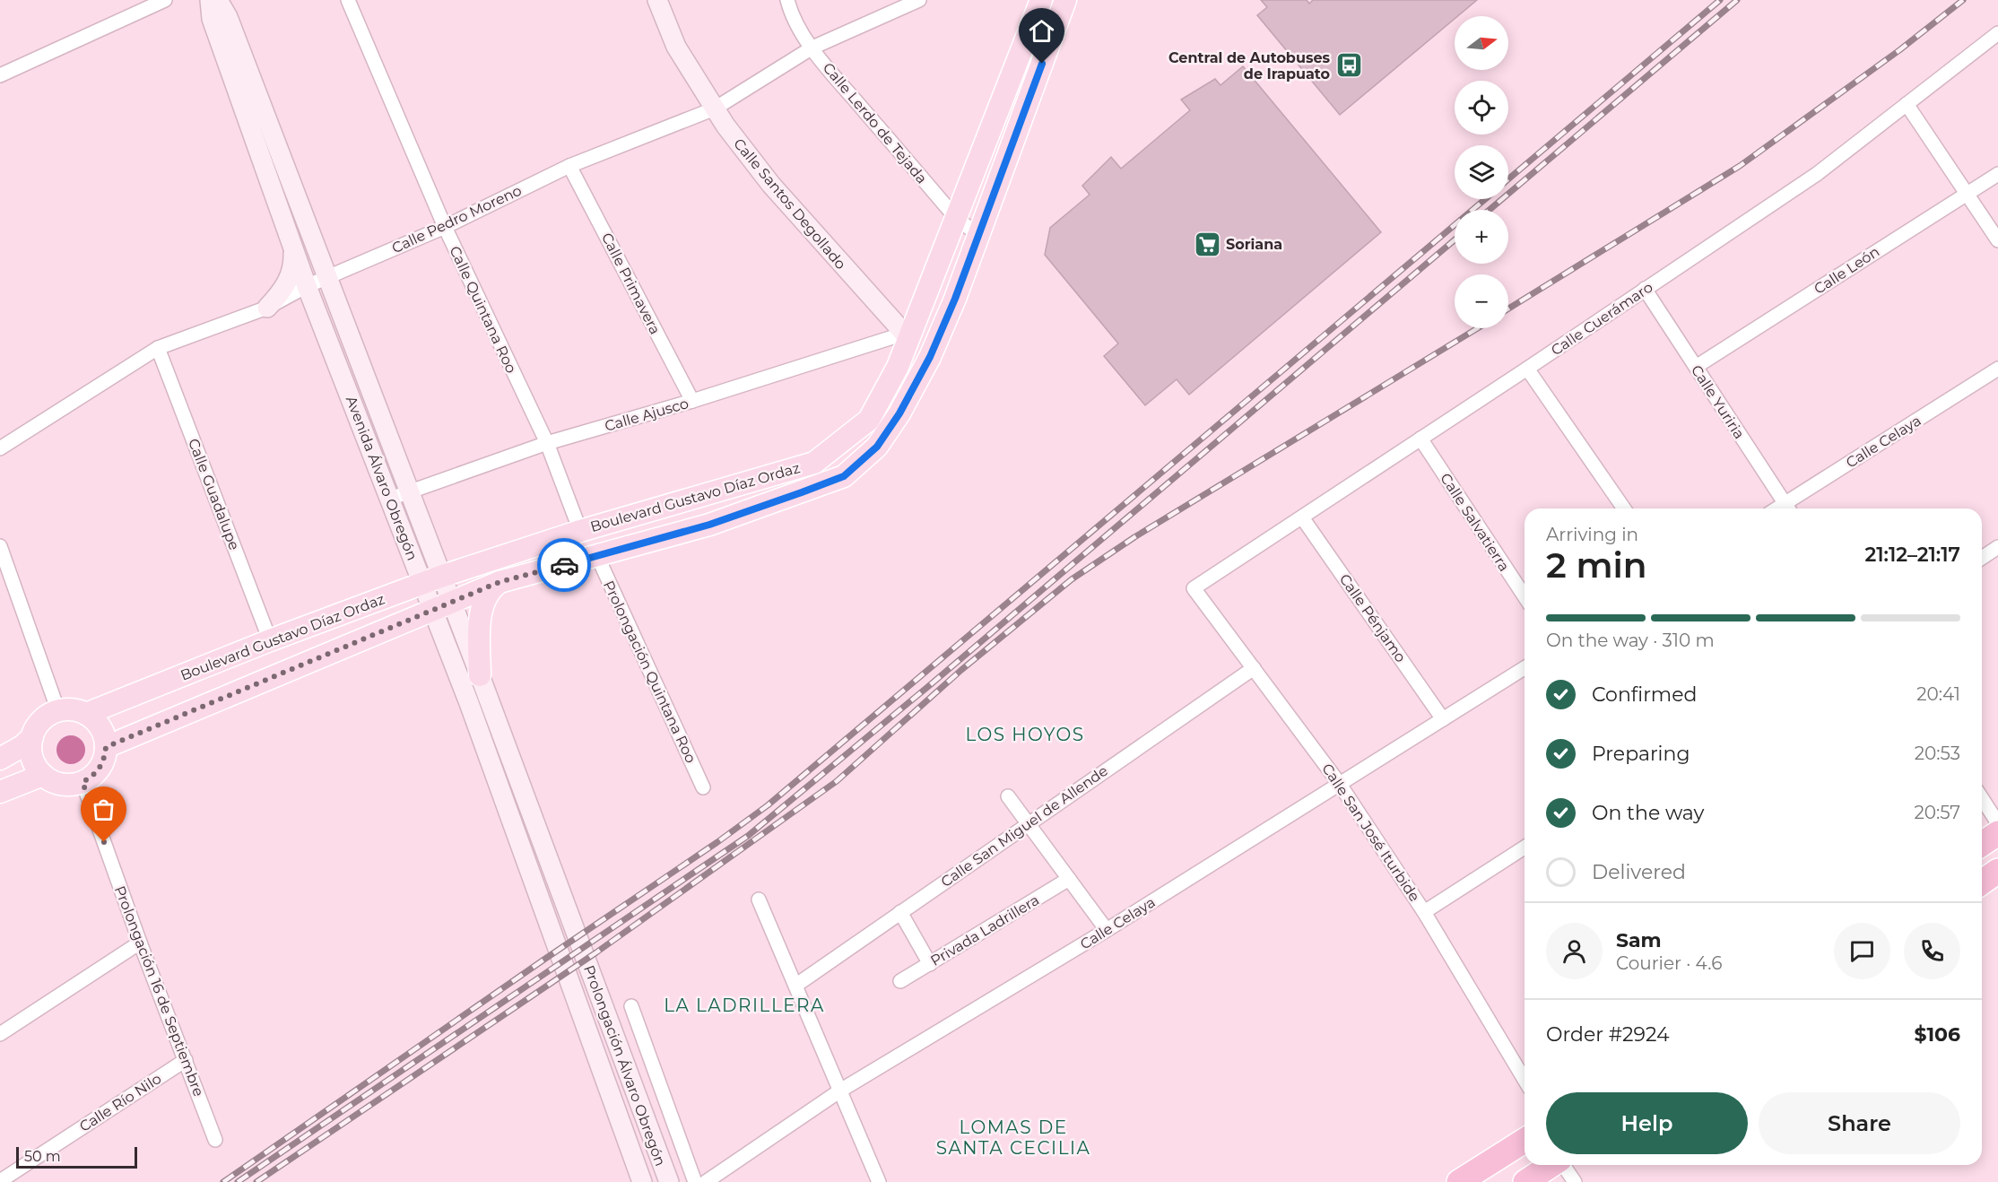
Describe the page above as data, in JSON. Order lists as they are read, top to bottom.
{
  "streets": {
    "main road": ["Boulevard Gustavo Díaz Ordaz"],
    "street": [
      "Calle Lerdo de Tejada",
      "Calle Santos Degollado",
      "Calle Pedro Moreno",
      "Calle León",
      "Calle Primavera",
      "Calle Quintana Roo",
      "Calle Cuerámaro",
      "Calle Yuriria",
      "Calle Ajusco",
      "Calle Celaya",
      "Avenida Álvaro Obregón",
      "Calle Guadalupe",
      "Calle Salvatierra",
      "Calle Pénjamo",
      "Prolongación Quintana Roo",
      "Calle San Miguel de Allende",
      "Calle San José Iturbide",
      "Privada Ladrillera",
      "Prolongación 16 de Septiembre",
      "Prolongación Álvaro Obregón",
      "Calle Río Nilo"
    ]
  },
  "crossings": [
    ["Calle Lerdo de Tejada", "Calle Pedro Moreno"],
    ["Calle Lerdo de Tejada", "Boulevard Gustavo Díaz Ordaz"],
    ["Calle Santos Degollado", "Calle Pedro Moreno"],
    ["Calle Santos Degollado", "Calle Ajusco"],
    ["Calle Santos Degollado", "Boulevard Gustavo Díaz Ordaz"],
    ["Calle Pedro Moreno", "Calle Primavera"],
    ["Calle Pedro Moreno", "Calle Quintana Roo"],
    ["Calle Pedro Moreno", "Avenida Álvaro Obregón"],
    ["Calle Pedro Moreno", "Calle Guadalupe"],
    ["Calle León", "Calle Yuriria"],
    ["Calle Primavera", "Calle Ajusco"],
    ["Calle Quintana Roo", "Calle Ajusco"],
    ["Calle Quintana Roo", "Boulevard Gustavo Díaz Ordaz"],
    ["Calle Cuerámaro", "Calle Yuriria"],
    ["Calle Cuerámaro", "Calle Salvatierra"],
    ["Calle Cuerámaro", "Calle Pénjamo"],
    ["Calle Cuerámaro", "Calle San José Iturbide"],
    ["Calle Yuriria", "Calle Celaya"],
    ["Calle Ajusco", "Avenida Álvaro Obregón"],
    ["Calle Ajusco", "Boulevard Gustavo Díaz Ordaz"],
    ["Calle Celaya", "Calle Pénjamo"],
    ["Calle Celaya", "Calle San José Iturbide"],
    ["Avenida Álvaro Obregón", "Boulevard Gustavo Díaz Ordaz"],
    ["Avenida Álvaro Obregón", "Prolongación Álvaro Obregón"],
    ["Calle Guadalupe", "Boulevard Gustavo Díaz Ordaz"],
    ["Boulevard Gustavo Díaz Ordaz", "Prolongación Quintana Roo"],
    ["Boulevard Gustavo Díaz Ordaz", "Prolongación 16 de Septiembre"],
    ["Calle San Miguel de Allende", "Calle San José Iturbide"],
    ["Prolongación 16 de Septiembre", "Calle Río Nilo"]
  ],
  "districts": ["LOS HOYOS", "LA LADRILLERA", "LOMAS DE SANTA CECILIA"],
  "places": {
    "bus stop": ["Central de Autobuses de Irapuato"],
    "supermarket": ["Soriana"]
  },
  "scale_bar": "50 m",
  "north": "right",
  "page": {
    "map_buttons": ["+", "−"],
    "heading": ["2 min", "Arriving in", "21:12–21:17"],
    "panel": [
      "Sam",
      "Courier · 4.6",
      "Order #2924",
      "$106"
    ],
    "bar": "On the way · 310 m",
    "list": [
      ["Confirmed", "20:41"],
      ["Preparing", "20:53"],
      ["On the way", "20:57"],
      "Delivered"
    ],
    "buttons": ["Help", "Share"],
    "scale": "50 m"
  }
}
